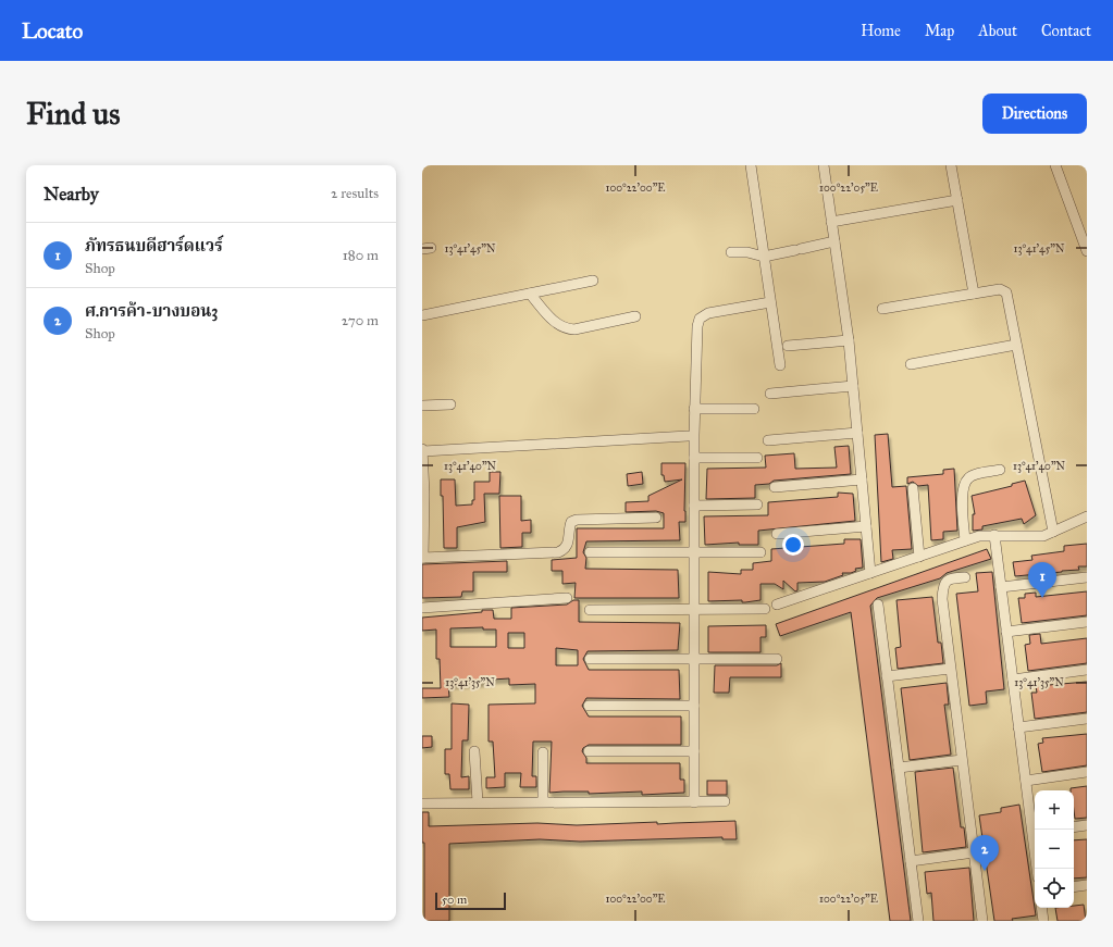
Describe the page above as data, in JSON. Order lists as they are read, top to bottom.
{
  "scale_bar": "50 m",
  "page": {
    "header": "Locato",
    "nav": [
      "Home",
      "Map",
      "About",
      "Contact"
    ],
    "buttons": "Directions",
    "title": "Find us",
    "heading": ["Nearby", "2 results"],
    "list": [
      {
        "mark": "1",
        "name": "ภัทรธนบดีฮาร์ดแวร์",
        "note": "Shop",
        "value": "180 m"
      },
      {
        "mark": "2",
        "name": "ศ.การค้า-บางบอน3",
        "note": "Shop",
        "value": "270 m"
      }
    ],
    "pins": ["1", "2"],
    "map_buttons": ["+", "−"],
    "scale": "50 m"
  },
  "coordinates": [
    "100°22'00\"E",
    "100°22'05\"E",
    "13°41'45\"N",
    "13°41'40\"N",
    "13°41'35\"N"
  ]
}
